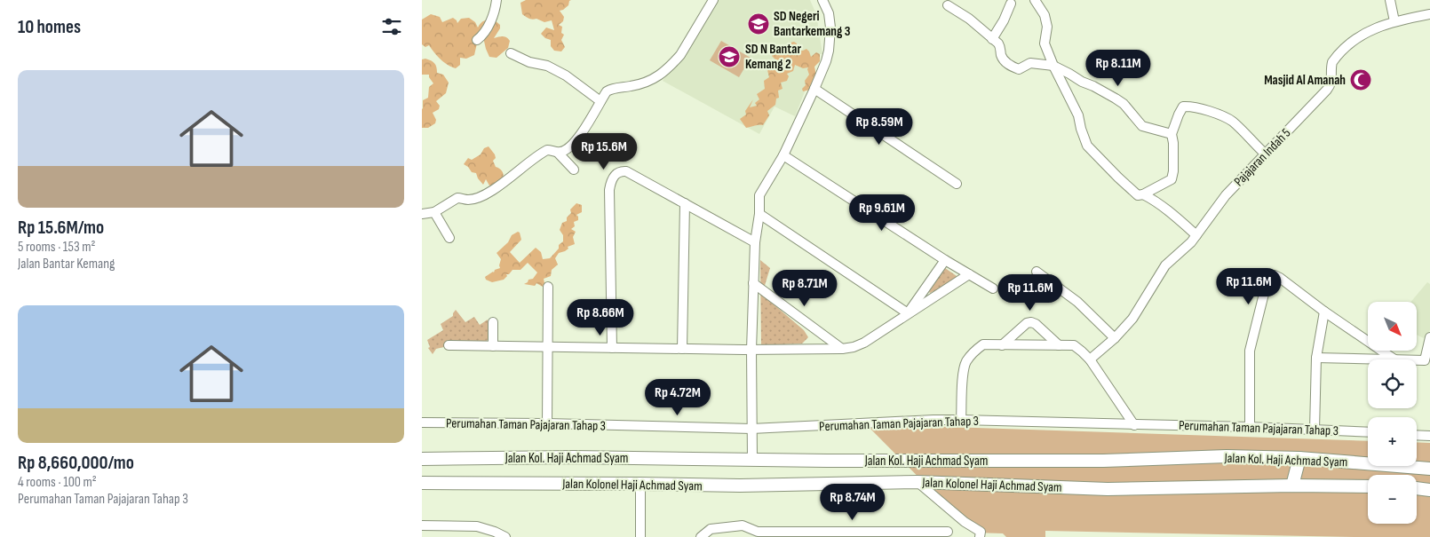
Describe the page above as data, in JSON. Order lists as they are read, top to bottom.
{
  "streets": {
    "main road": ["Jalan Kol. Haji Achmad Syam", "Jalan Kolonel Haji Achmad Syam"],
    "street": ["Pajajaran Indah 5", "Perumahan Taman Pajajaran Tahap 3"]
  },
  "places": {
    "school or university": ["SD Negeri Bantarkemang 3", "SD N Bantar Kemang 2"],
    "mosque": ["Masjid Al Amanah"]
  },
  "north": "bottom right",
  "page": {
    "heading": "10 homes",
    "price": [
      "Rp 8.11M",
      "Rp 8.59M",
      "Rp 15.6M",
      "Rp 9.61M",
      "Rp 11.6M",
      "Rp 8.71M",
      "Rp 11.6M",
      "Rp 8.66M",
      "Rp 4.72M",
      "Rp 8.74M"
    ],
    "list": [
      {
        "name": "Rp 15.6M/mo",
        "note": "5 rooms · 153 m² · Jalan Bantar Kemang"
      },
      {
        "name": "Rp 8,660,000/mo",
        "note": "4 rooms · 100 m² · Perumahan Taman Pajajaran Tahap 3"
      }
    ],
    "map_buttons": ["+", "−"]
  }
}
